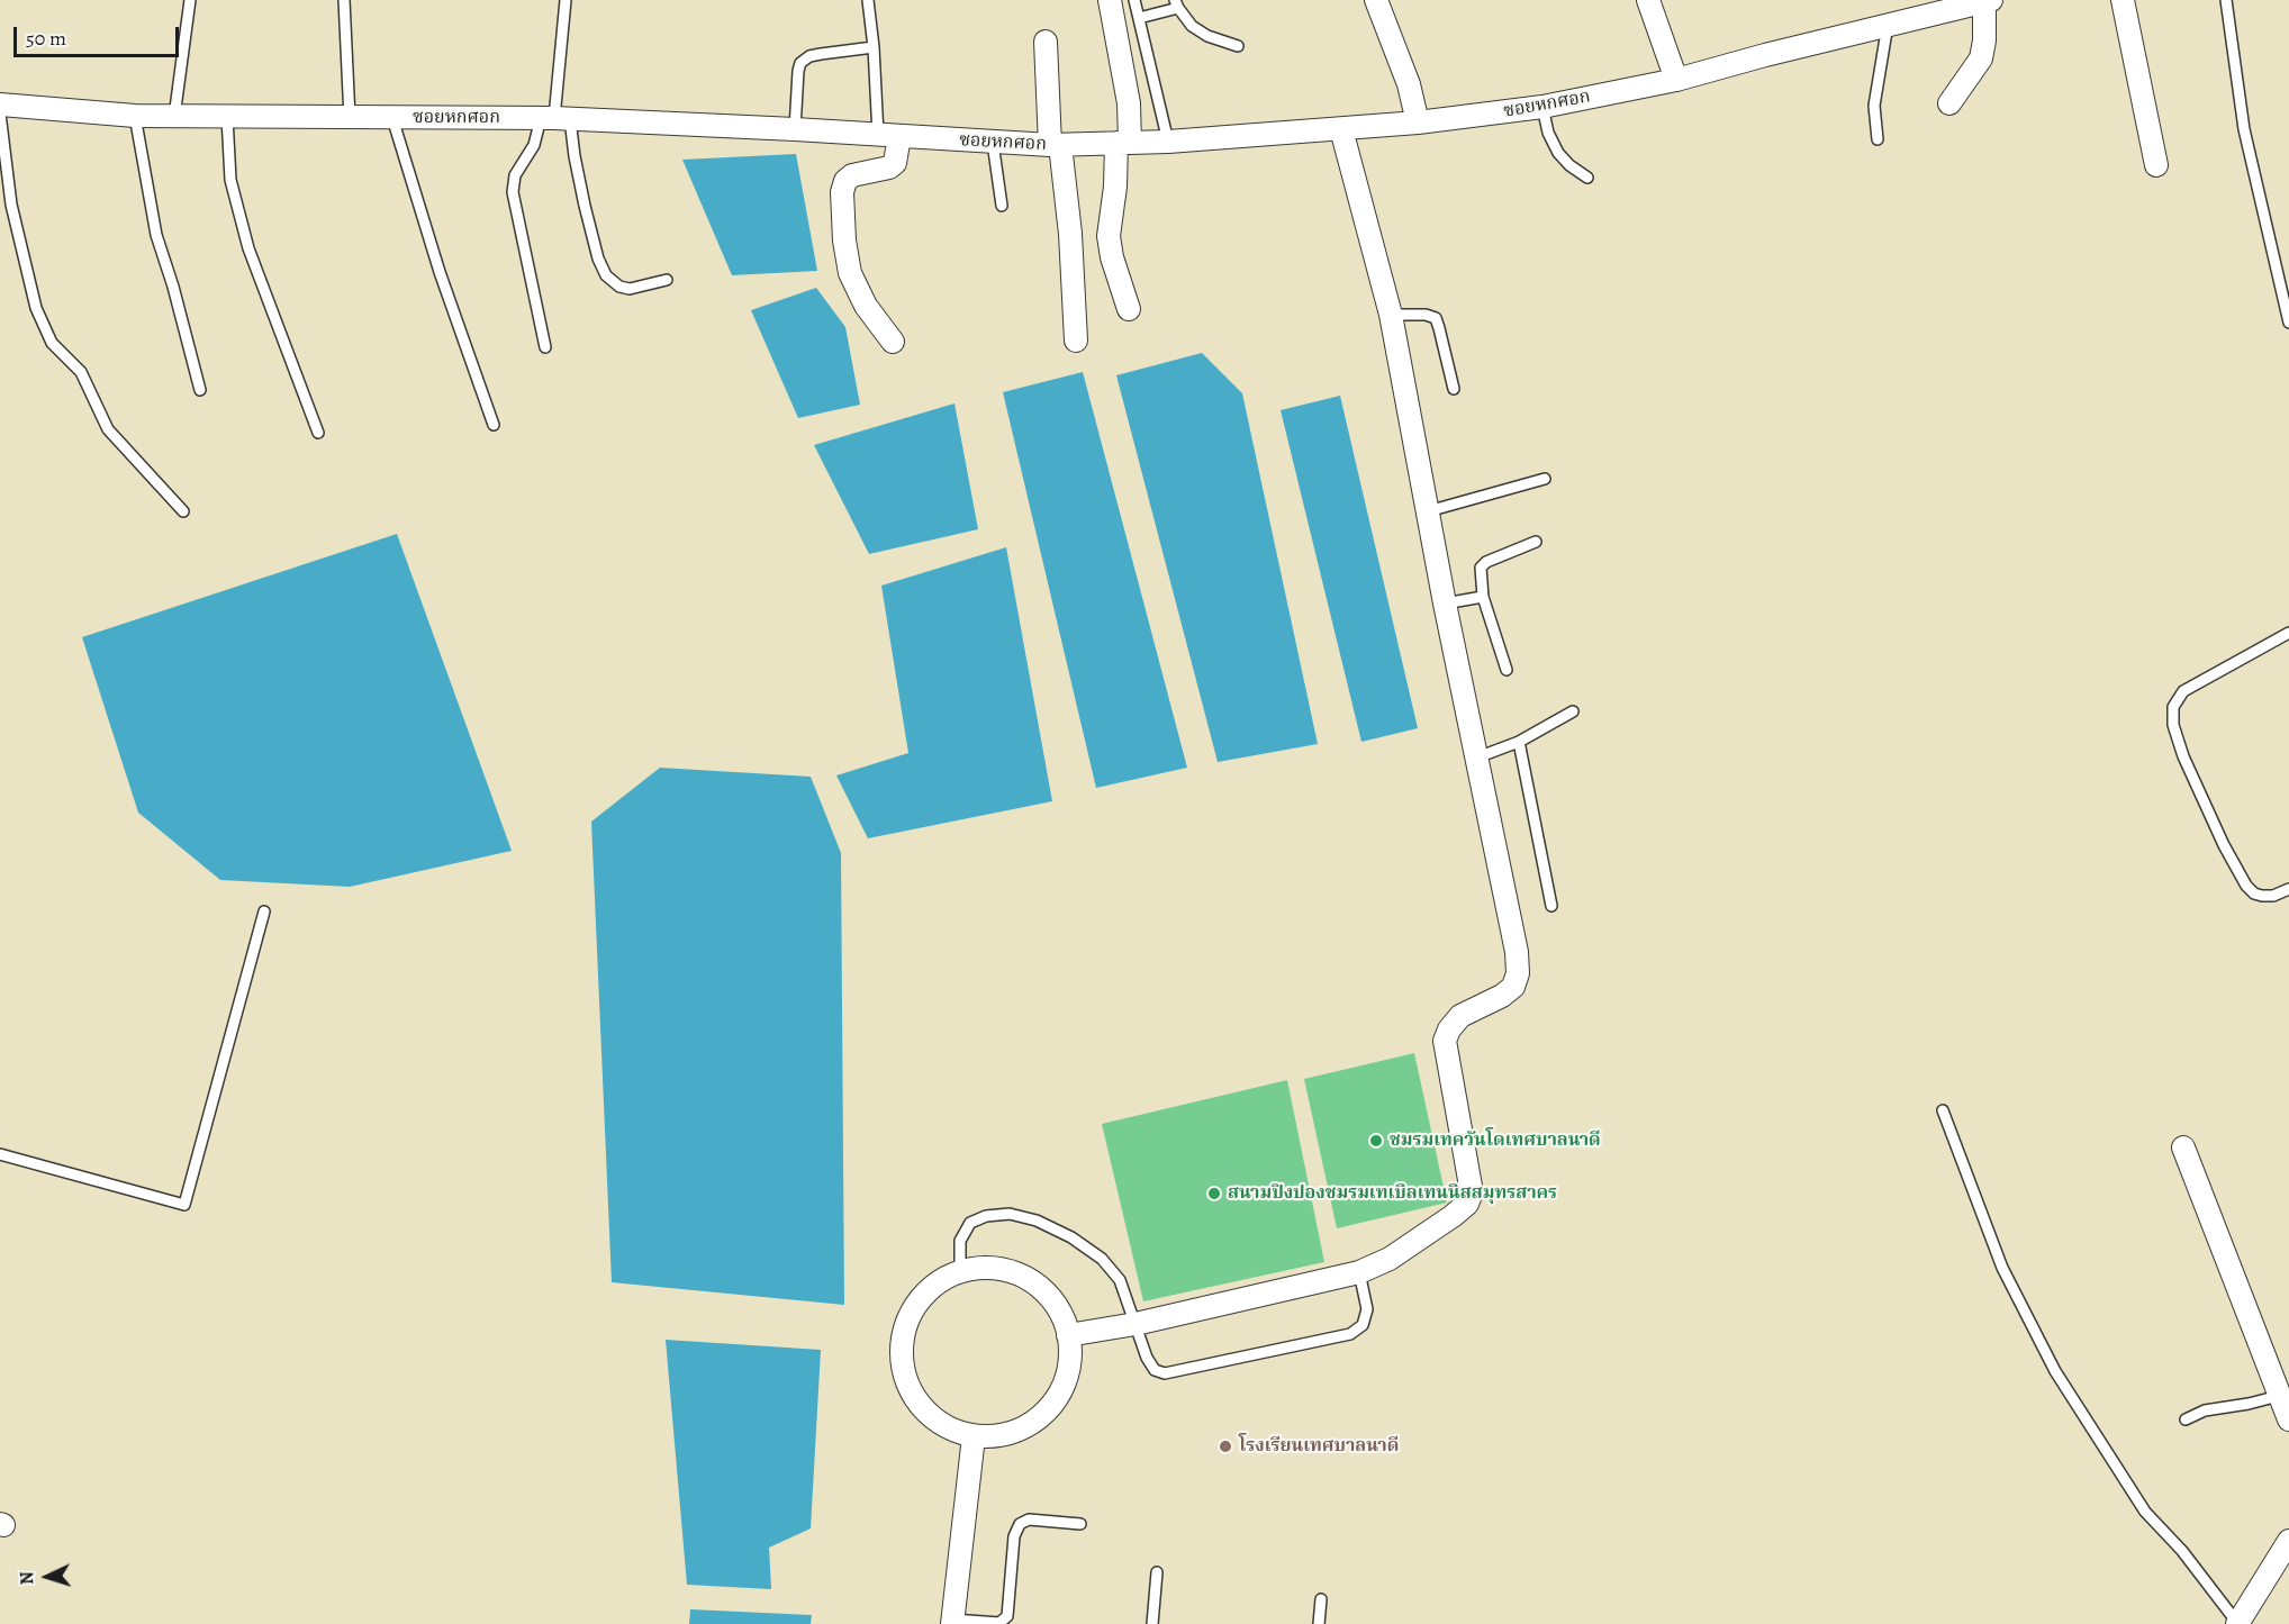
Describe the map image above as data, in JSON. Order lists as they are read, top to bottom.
{
  "streets": {
    "street": ["ซอยหกศอก"]
  },
  "places": ["ชมรมเทควันโดเทศบาลนาดี", "สนามปิงปองชมรมเทเบิลเทนนิสสมุทรสาคร", "โรงเรียนเทศบาลนาดี"],
  "scale_bar": "50 m",
  "north": "left"
}
